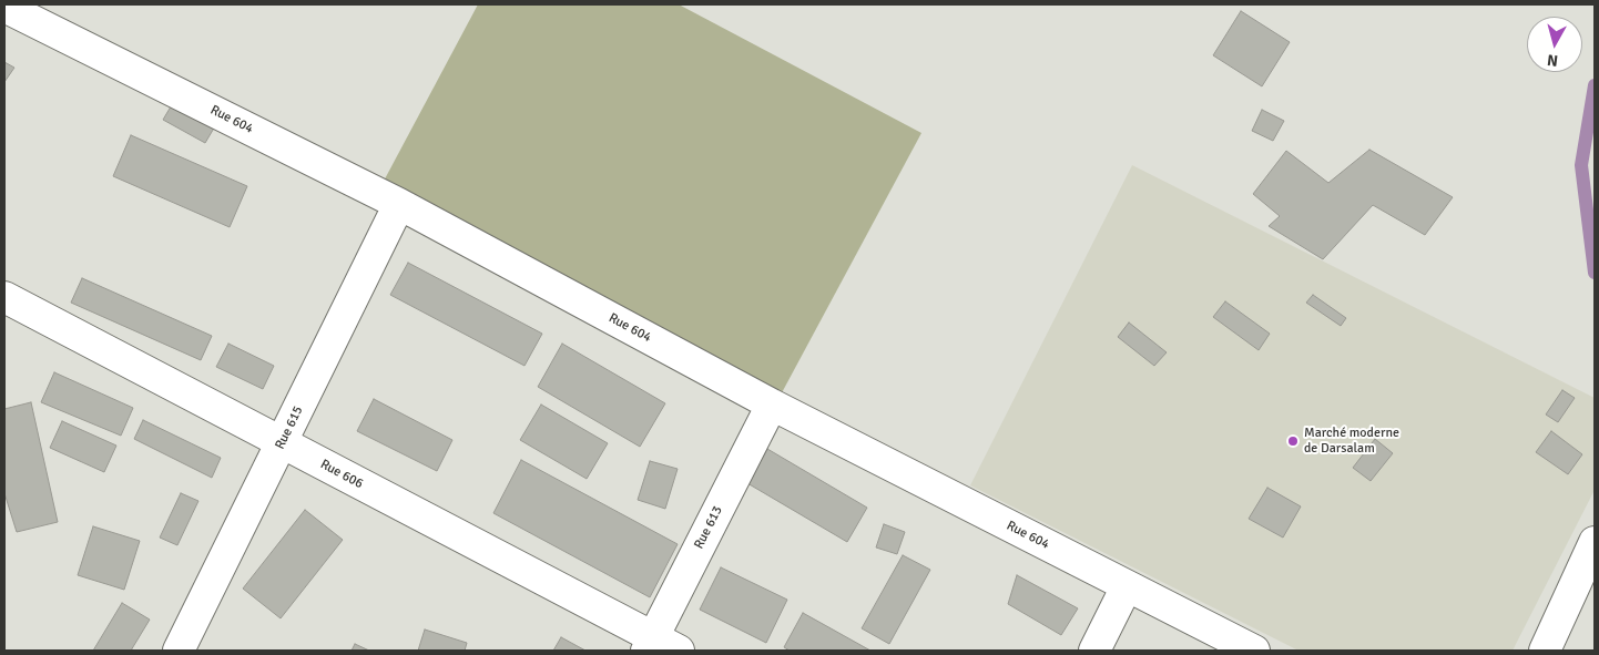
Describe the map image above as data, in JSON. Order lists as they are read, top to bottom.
{
  "streets": {
    "street": [
      "Rue 604",
      "Rue 615",
      "Rue 606",
      "Rue 613"
    ]
  },
  "crossings": [
    ["Rue 604", "Rue 615"],
    ["Rue 604", "Rue 613"],
    ["Rue 615", "Rue 606"],
    ["Rue 606", "Rue 613"]
  ],
  "places": ["Marché moderne de Darsalam"],
  "north": "bottom"
}
